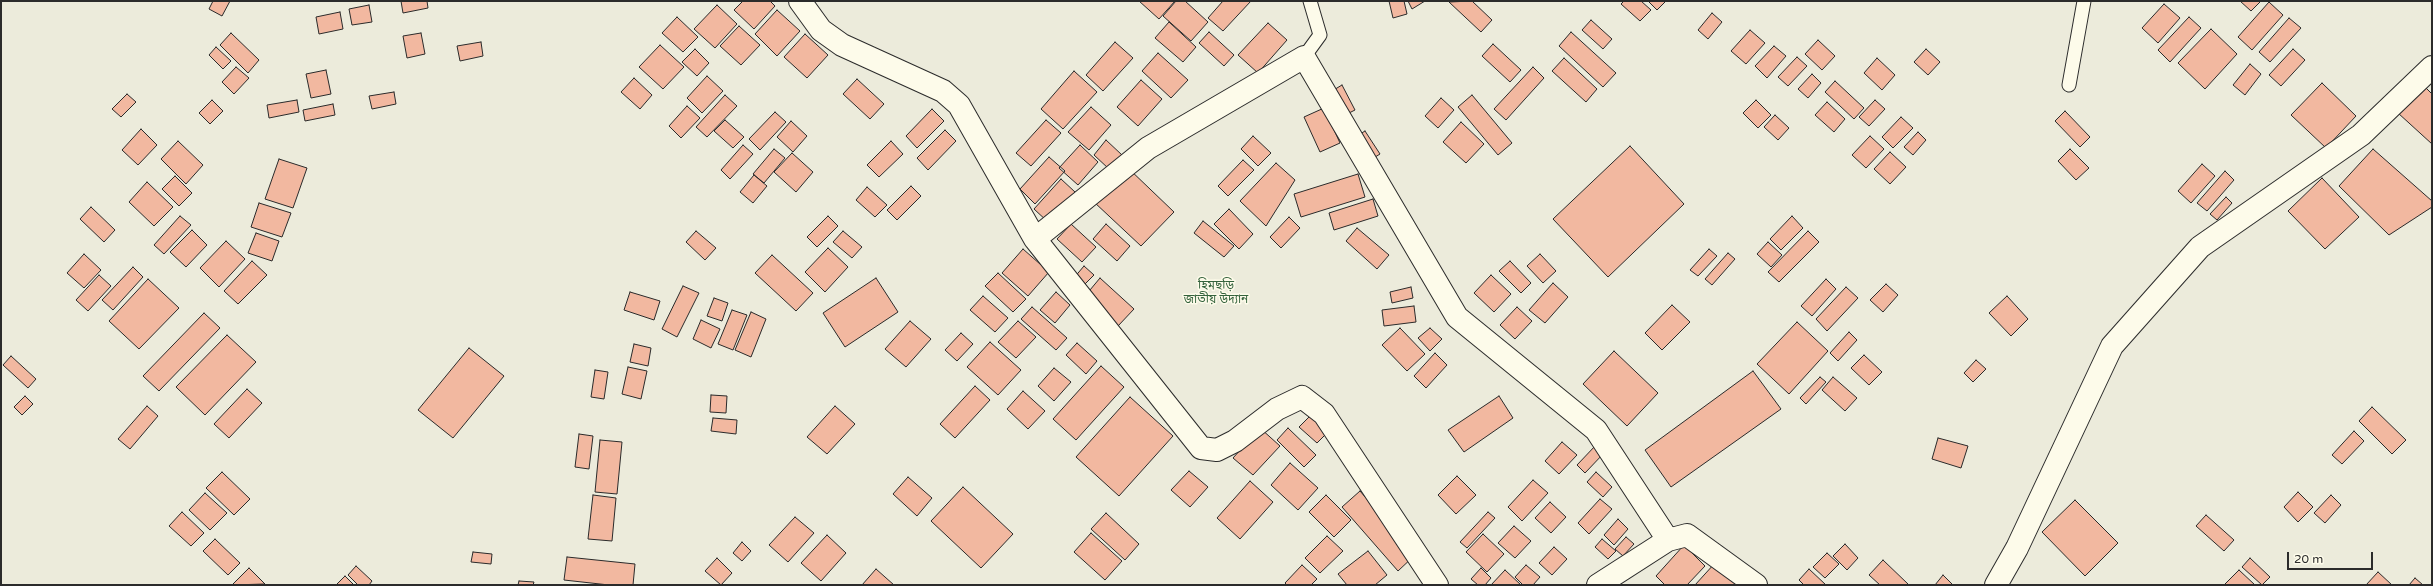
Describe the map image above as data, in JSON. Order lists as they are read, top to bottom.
{
  "parks": ["হিমছড়ি জাতীয় উদ্যান"],
  "scale_bar": "20 m"
}
